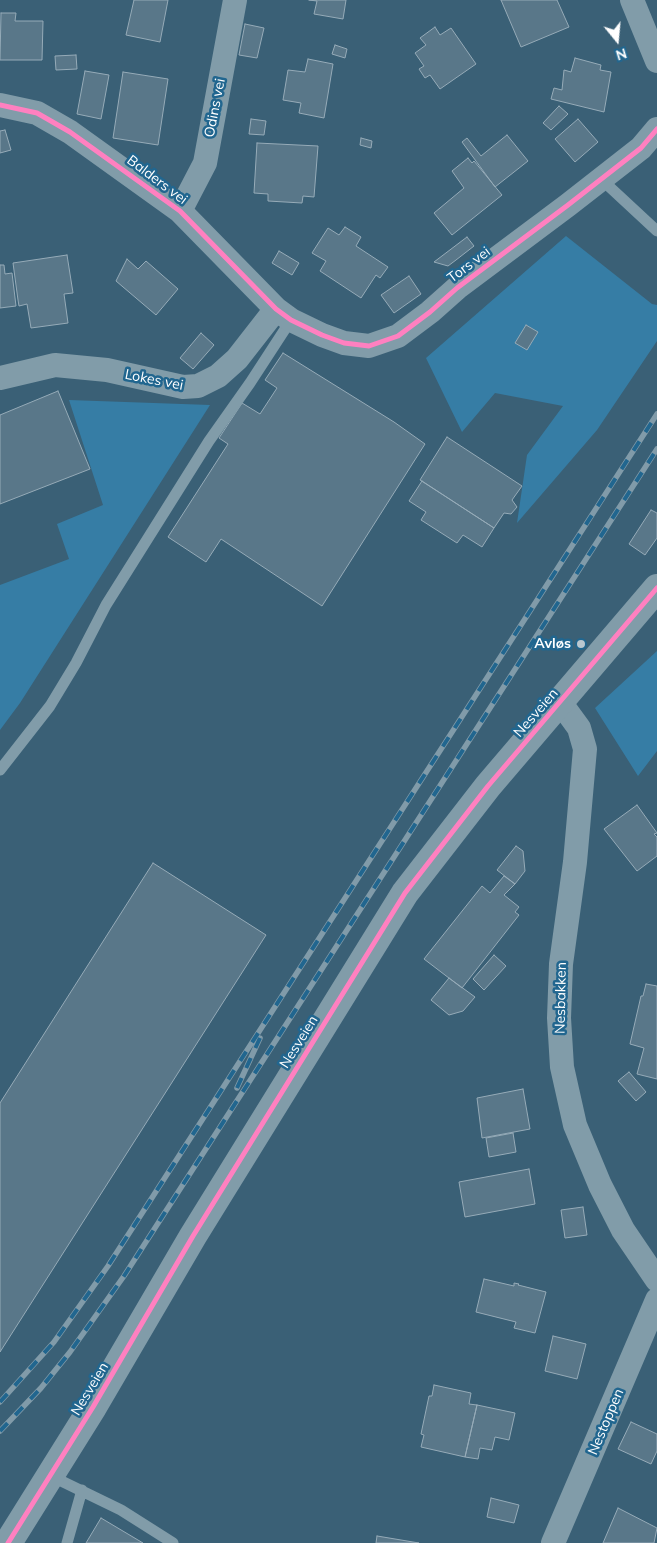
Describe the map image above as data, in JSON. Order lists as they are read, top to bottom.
{
  "streets": {
    "street": [
      "Odins vei",
      "Balders vei",
      "Tors vei",
      "Lokes vei",
      "Nesveien",
      "Nesbakken",
      "Nestoppen"
    ]
  },
  "crossings": [
    ["Odins vei", "Balders vei"],
    ["Balders vei", "Tors vei"],
    ["Balders vei", "Lokes vei"],
    ["Tors vei", "Lokes vei"],
    ["Nesveien", "Nesbakken"]
  ],
  "places": ["Avløs"],
  "north": "bottom"
}
